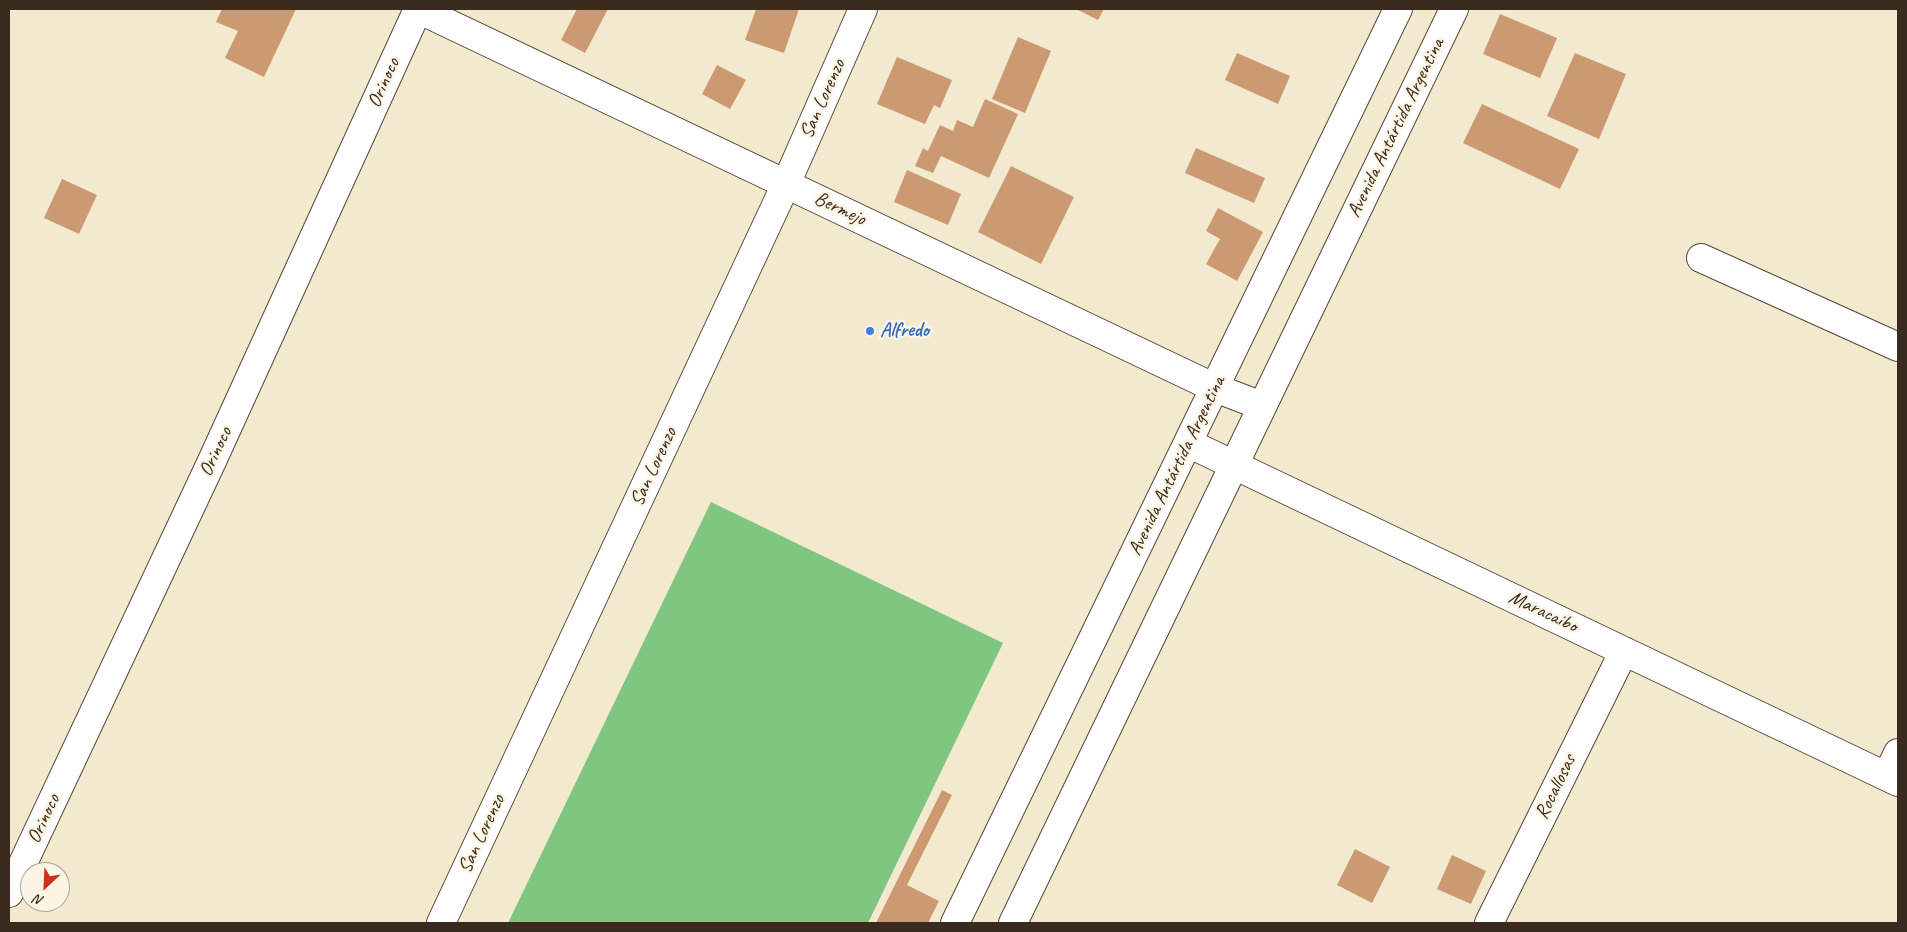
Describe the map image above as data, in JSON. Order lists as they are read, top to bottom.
{
  "streets": {
    "street": [
      "Orinoco",
      "San Lorenzo",
      "Avenida Antártida Argentina",
      "Bermejo",
      "Maracaibo",
      "Rocallosas"
    ]
  },
  "crossings": [
    ["Orinoco", "Bermejo"],
    ["San Lorenzo", "Bermejo"],
    ["Avenida Antártida Argentina", "Bermejo"],
    ["Avenida Antártida Argentina", "Maracaibo"],
    ["Maracaibo", "Rocallosas"]
  ],
  "places": ["Alfredo"],
  "north": "bottom left"
}
